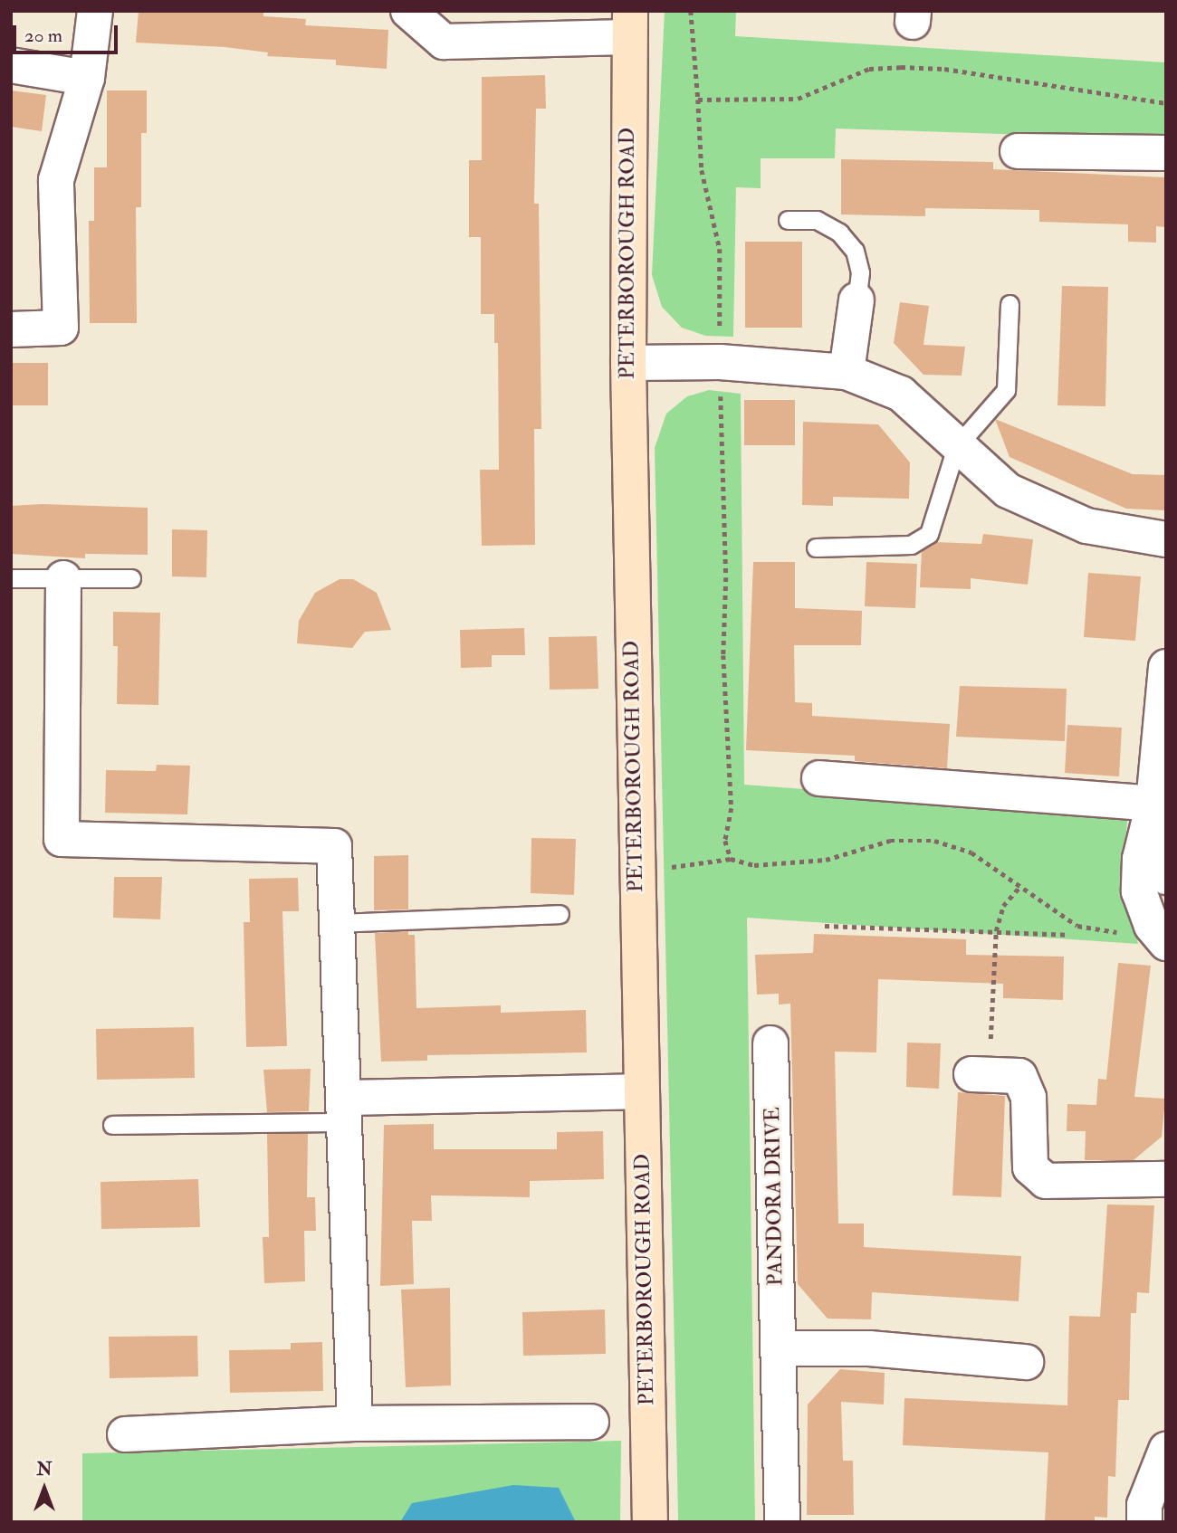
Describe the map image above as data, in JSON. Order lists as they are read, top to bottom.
{
  "streets": {
    "main road": ["PETERBOROUGH ROAD"],
    "street": ["PANDORA DRIVE"]
  },
  "scale_bar": "20 m",
  "north": "top"
}
